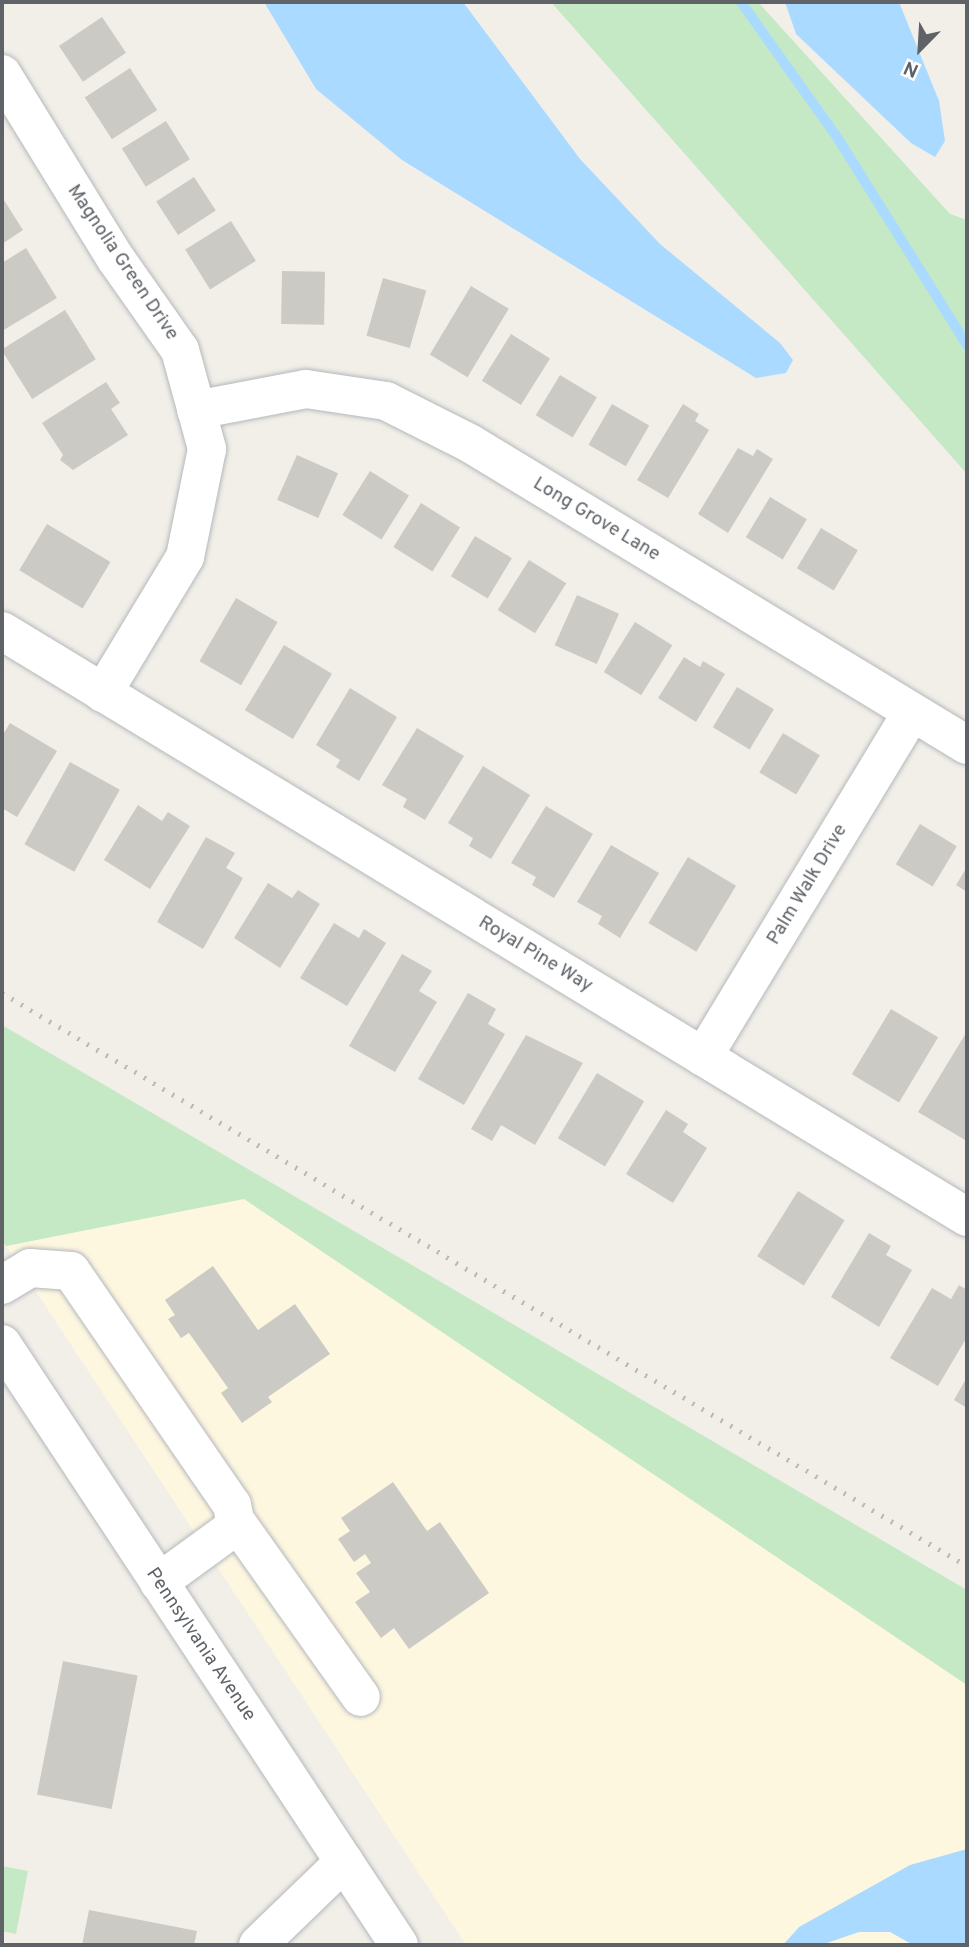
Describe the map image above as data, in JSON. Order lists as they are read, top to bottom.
{
  "streets": {
    "street": [
      "Magnolia Green Drive",
      "Long Grove Lane",
      "Palm Walk Drive",
      "Royal Pine Way",
      "Pennsylvania Avenue"
    ]
  },
  "crossings": [
    ["Magnolia Green Drive", "Long Grove Lane"],
    ["Magnolia Green Drive", "Royal Pine Way"],
    ["Long Grove Lane", "Palm Walk Drive"],
    ["Palm Walk Drive", "Royal Pine Way"]
  ],
  "north": "bottom left"
}
